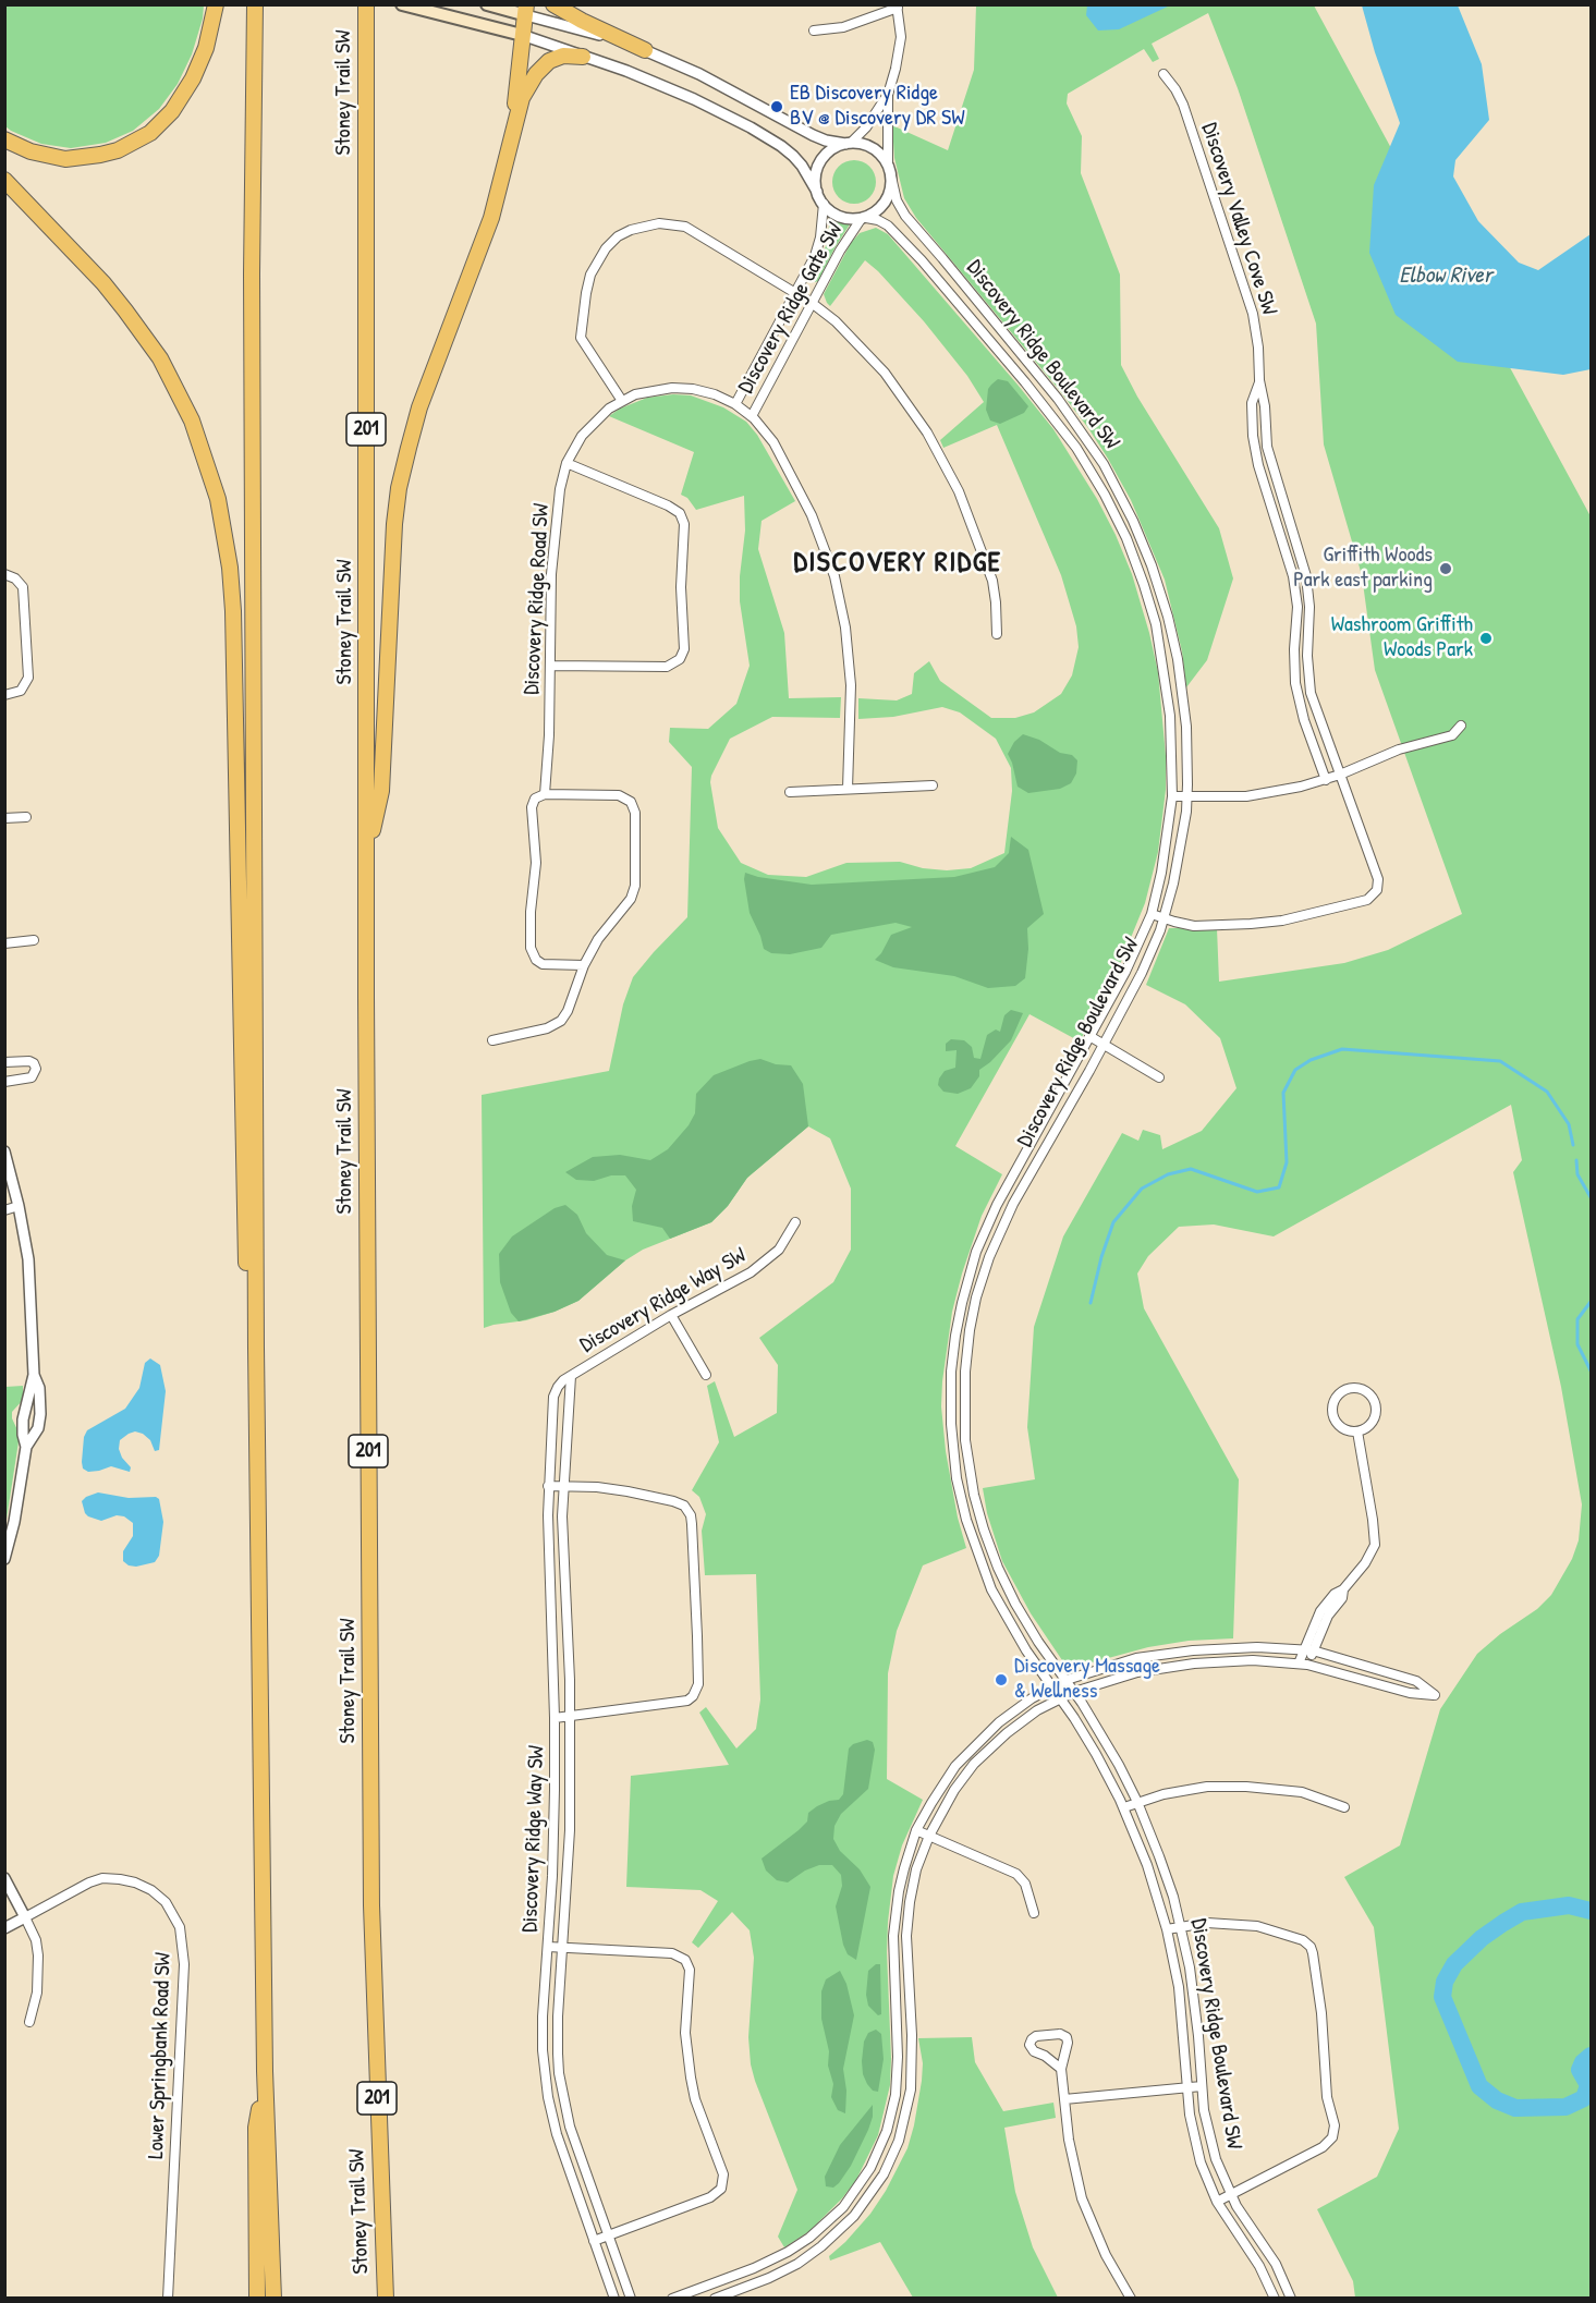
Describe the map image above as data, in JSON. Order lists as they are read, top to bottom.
{
  "streets": {
    "highway": ["Stoney Trail SW", "201"],
    "street": [
      "Discovery Valley Cove SW",
      "Discovery Ridge Gate SW",
      "Discovery Ridge Boulevard SW",
      "Discovery Ridge Road SW",
      "Discovery Ridge Way SW",
      "Lower Springbank Road SW"
    ]
  },
  "crossings": [
    ["Discovery Valley Cove SW", "Discovery Ridge Boulevard SW"],
    ["Discovery Ridge Gate SW", "Discovery Ridge Boulevard SW"],
    ["Discovery Ridge Gate SW", "Discovery Ridge Road SW"]
  ],
  "districts": ["DISCOVERY RIDGE"],
  "water": ["Elbow River"],
  "places": [
    "EB Discovery Ridge BV @ Discovery DR SW",
    "Griffith Woods Park east parking",
    "Washroom Griffith Woods Park",
    "Discovery Massage & Wellness"
  ]
}
